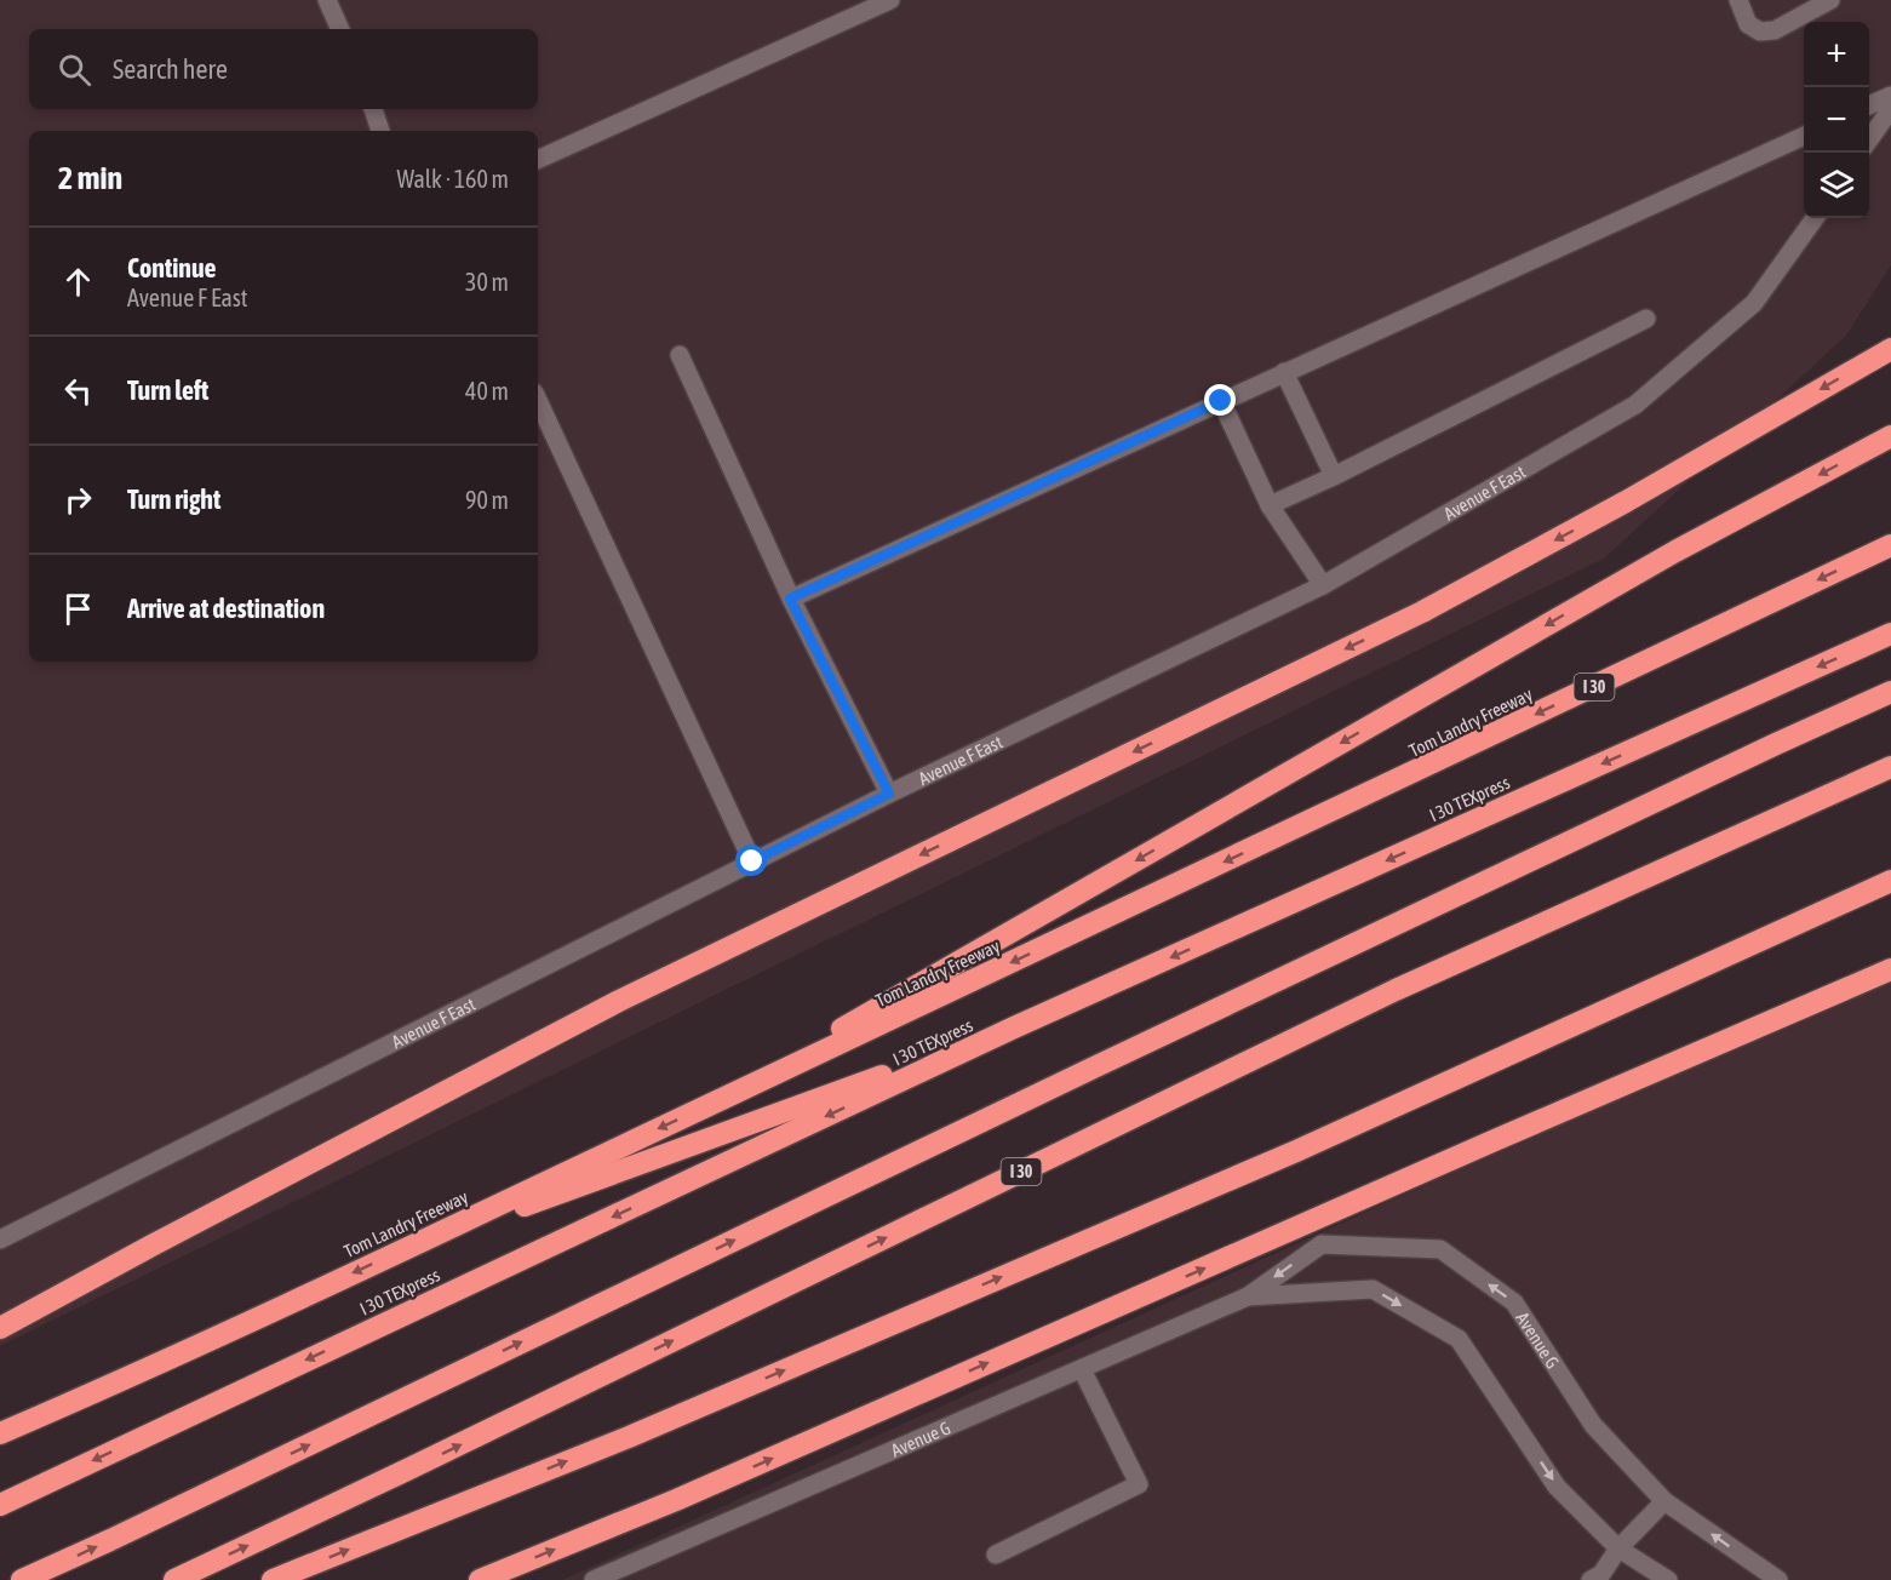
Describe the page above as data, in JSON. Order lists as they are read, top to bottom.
{
  "streets": {
    "highway": ["I 30", "Tom Landry Freeway", "I 30 TEXpress"],
    "street": ["Avenue F East", "Avenue G"]
  },
  "page": {
    "map_buttons": ["+", "−"],
    "search": "Search here",
    "heading": ["2 min", "Walk · 160 m"],
    "list": [
      ["Continue", "Avenue F East", "30 m"],
      ["Turn left", "40 m"],
      ["Turn right", "90 m"],
      "Arrive at destination"
    ]
  }
}
